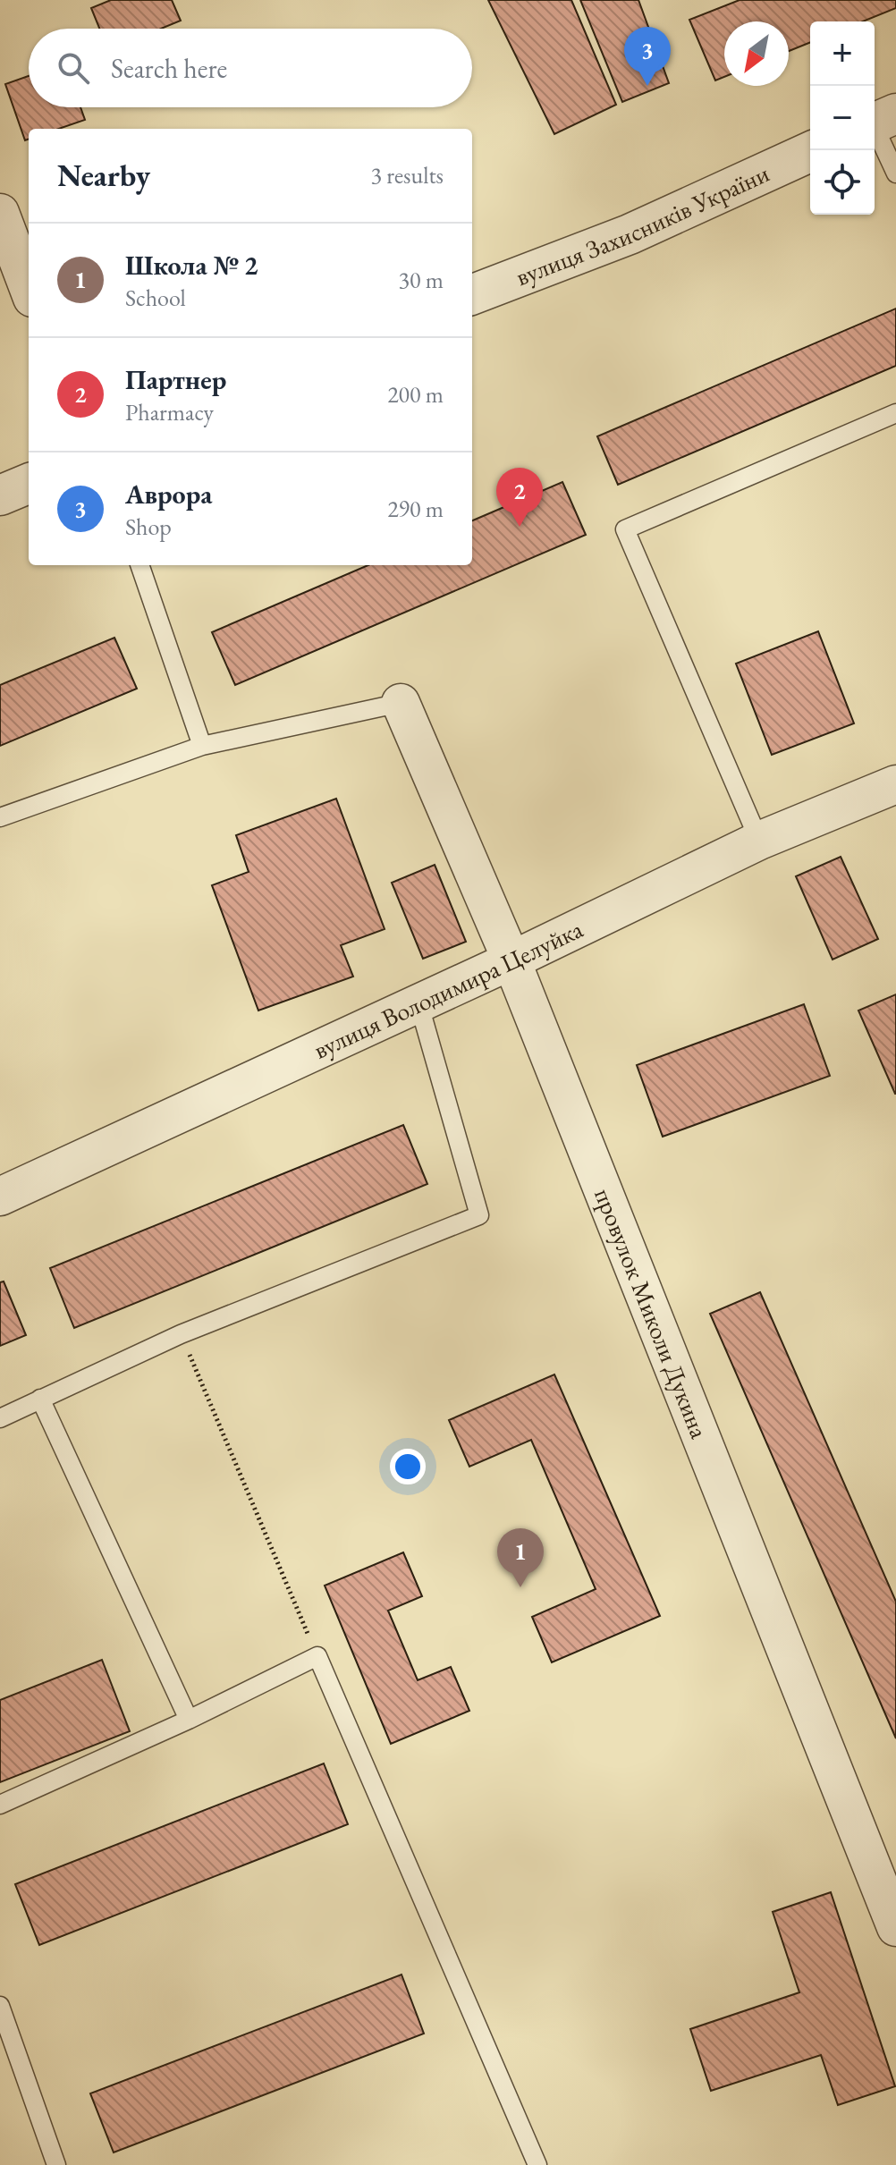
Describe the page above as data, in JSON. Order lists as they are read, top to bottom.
{
  "streets": {
    "street": ["вулиця Захисників України", "вулиця Володимира Целуйка", "провулок Миколи Дукина"]
  },
  "crossings": [
    ["вулиця Володимира Целуйка", "провулок Миколи Дукина"]
  ],
  "north": "bottom left",
  "page": {
    "map_buttons": ["+", "−"],
    "pins": ["3", "2", "1"],
    "search": "Search here",
    "heading": ["Nearby", "3 results"],
    "list": [
      {
        "mark": "1",
        "name": "Школа № 2",
        "note": "School",
        "value": "30 m"
      },
      {
        "mark": "2",
        "name": "Партнер",
        "note": "Pharmacy",
        "value": "200 m"
      },
      {
        "mark": "3",
        "name": "Аврора",
        "note": "Shop",
        "value": "290 m"
      }
    ]
  }
}
